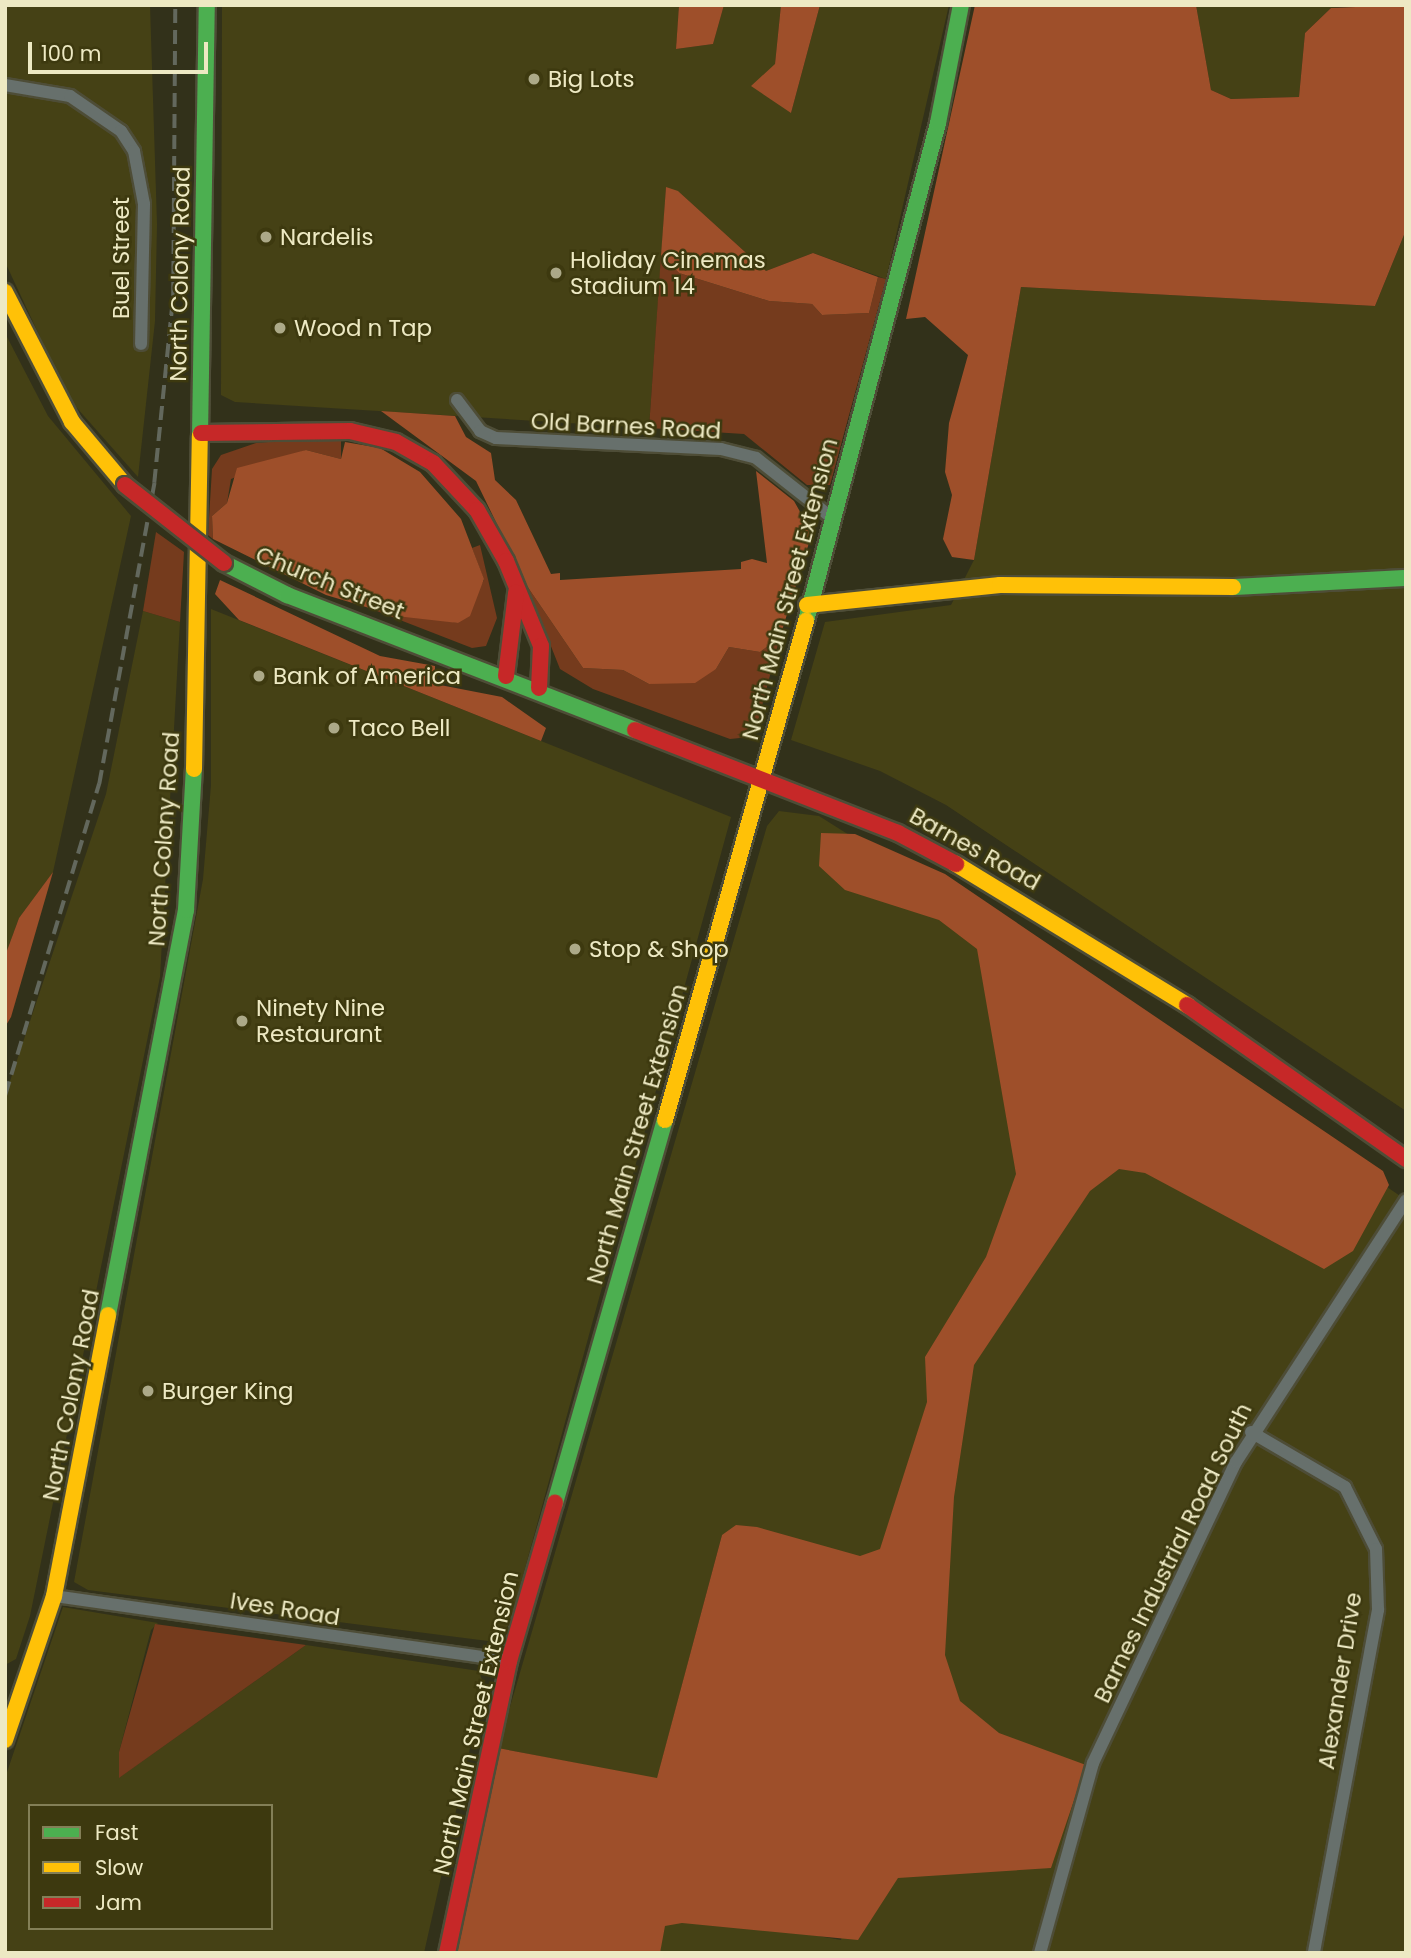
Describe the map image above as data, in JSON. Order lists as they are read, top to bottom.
{
  "streets": {
    "main road": [
      "North Colony Road",
      "Church Street",
      "North Main Street Extension",
      "Barnes Road"
    ],
    "street": [
      "Buel Street",
      "Old Barnes Road",
      "Barnes Industrial Road South",
      "Ives Road",
      "Alexander Drive"
    ]
  },
  "crossings": [
    ["North Colony Road", "Ives Road"],
    ["Old Barnes Road", "North Main Street Extension"],
    ["Church Street", "Barnes Road"],
    ["North Main Street Extension", "Barnes Road"],
    ["North Main Street Extension", "Ives Road"],
    ["Barnes Industrial Road South", "Alexander Drive"]
  ],
  "places": [
    "Big Lots",
    "Nardelis",
    "Holiday Cinemas Stadium 14",
    "Wood n Tap",
    "Bank of America",
    "Taco Bell",
    "Stop & Shop",
    "Ninety Nine Restaurant",
    "Burger King"
  ],
  "legend": ["Fast", "Slow", "Jam"],
  "scale_bar": "100 m"
}
